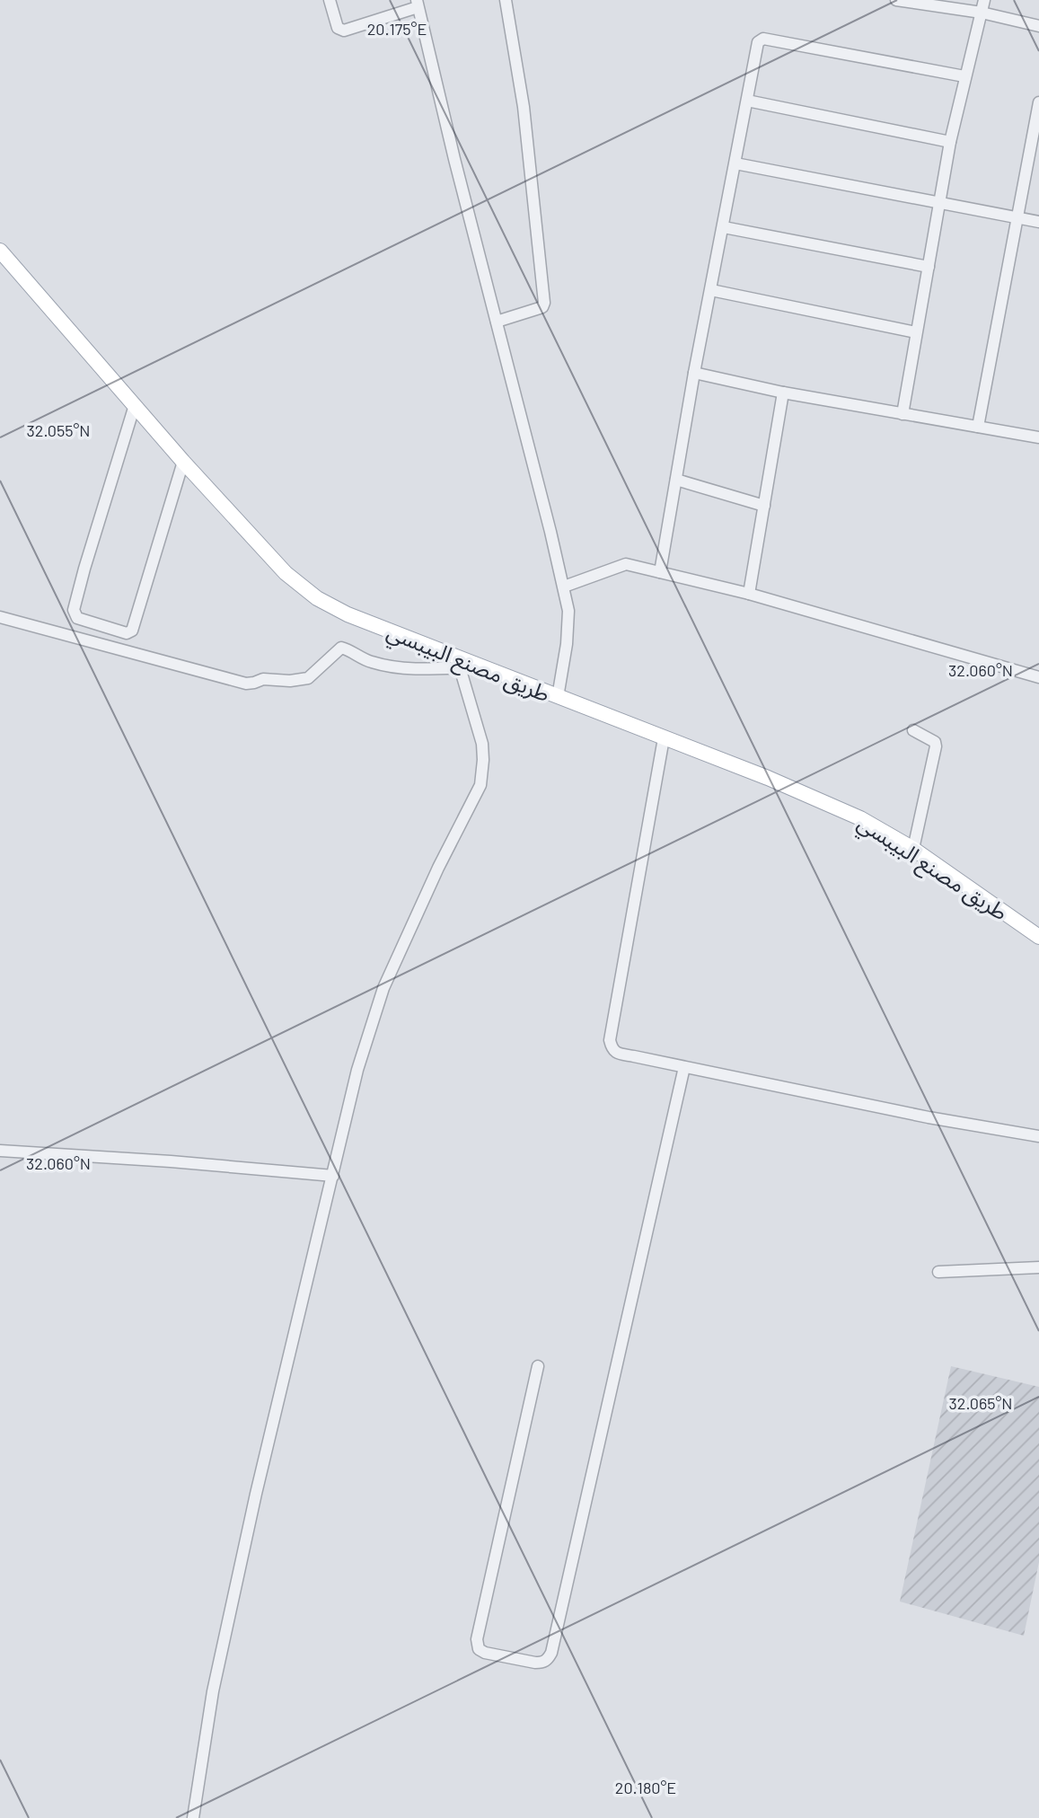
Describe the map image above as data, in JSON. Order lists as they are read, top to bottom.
{
  "streets": {
    "main road": ["طريق مصنع البيبسي"]
  },
  "coordinates": [
    "20.175°E",
    "32.055°N",
    "32.060°N",
    "32.065°N",
    "20.180°E"
  ]
}
